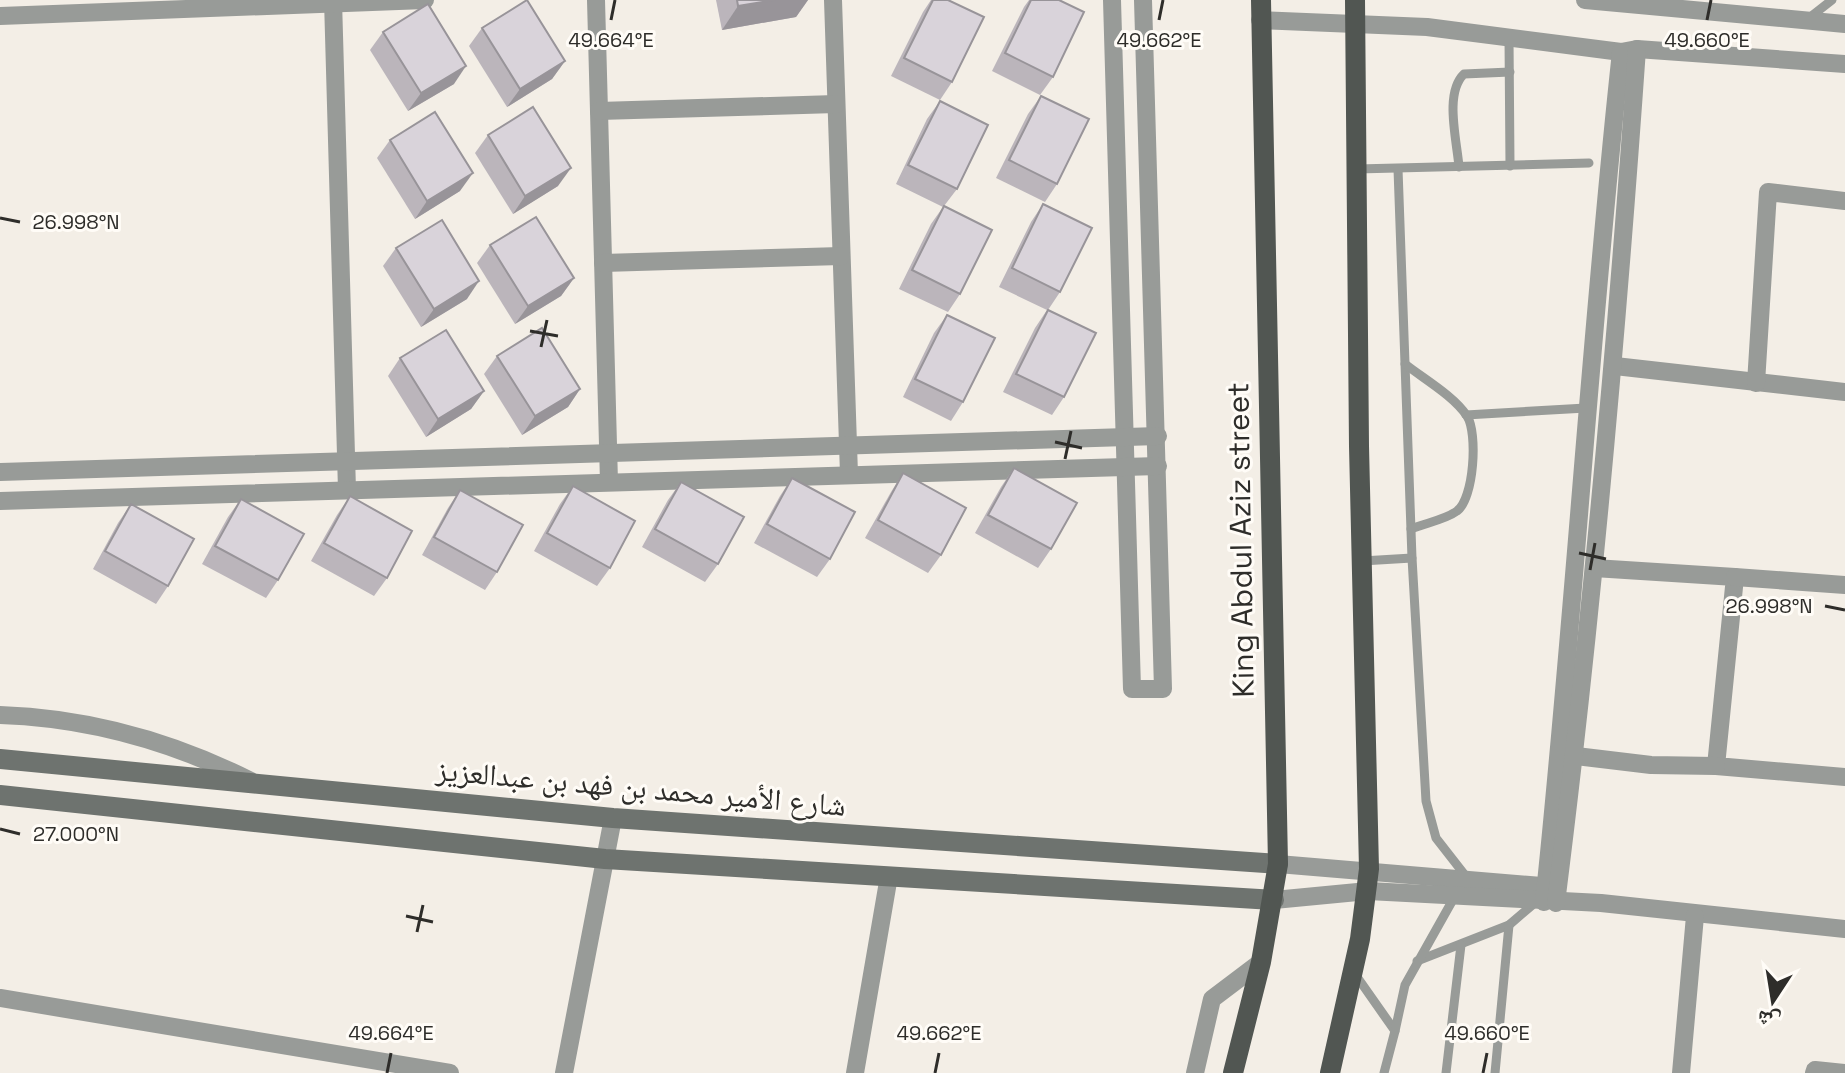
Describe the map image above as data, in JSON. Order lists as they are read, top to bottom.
{
  "streets": {
    "main road": ["King Abdul Aziz street", "شارع الأمير محمد بن فهد بن عبدالعزيز"]
  },
  "crossings": [
    ["King Abdul Aziz street", "شارع الأمير محمد بن فهد بن عبدالعزيز"]
  ],
  "north": "bottom",
  "coordinates": [
    "49.664°E",
    "49.662°E",
    "49.660°E",
    "26.998°N",
    "27.000°N"
  ]
}
